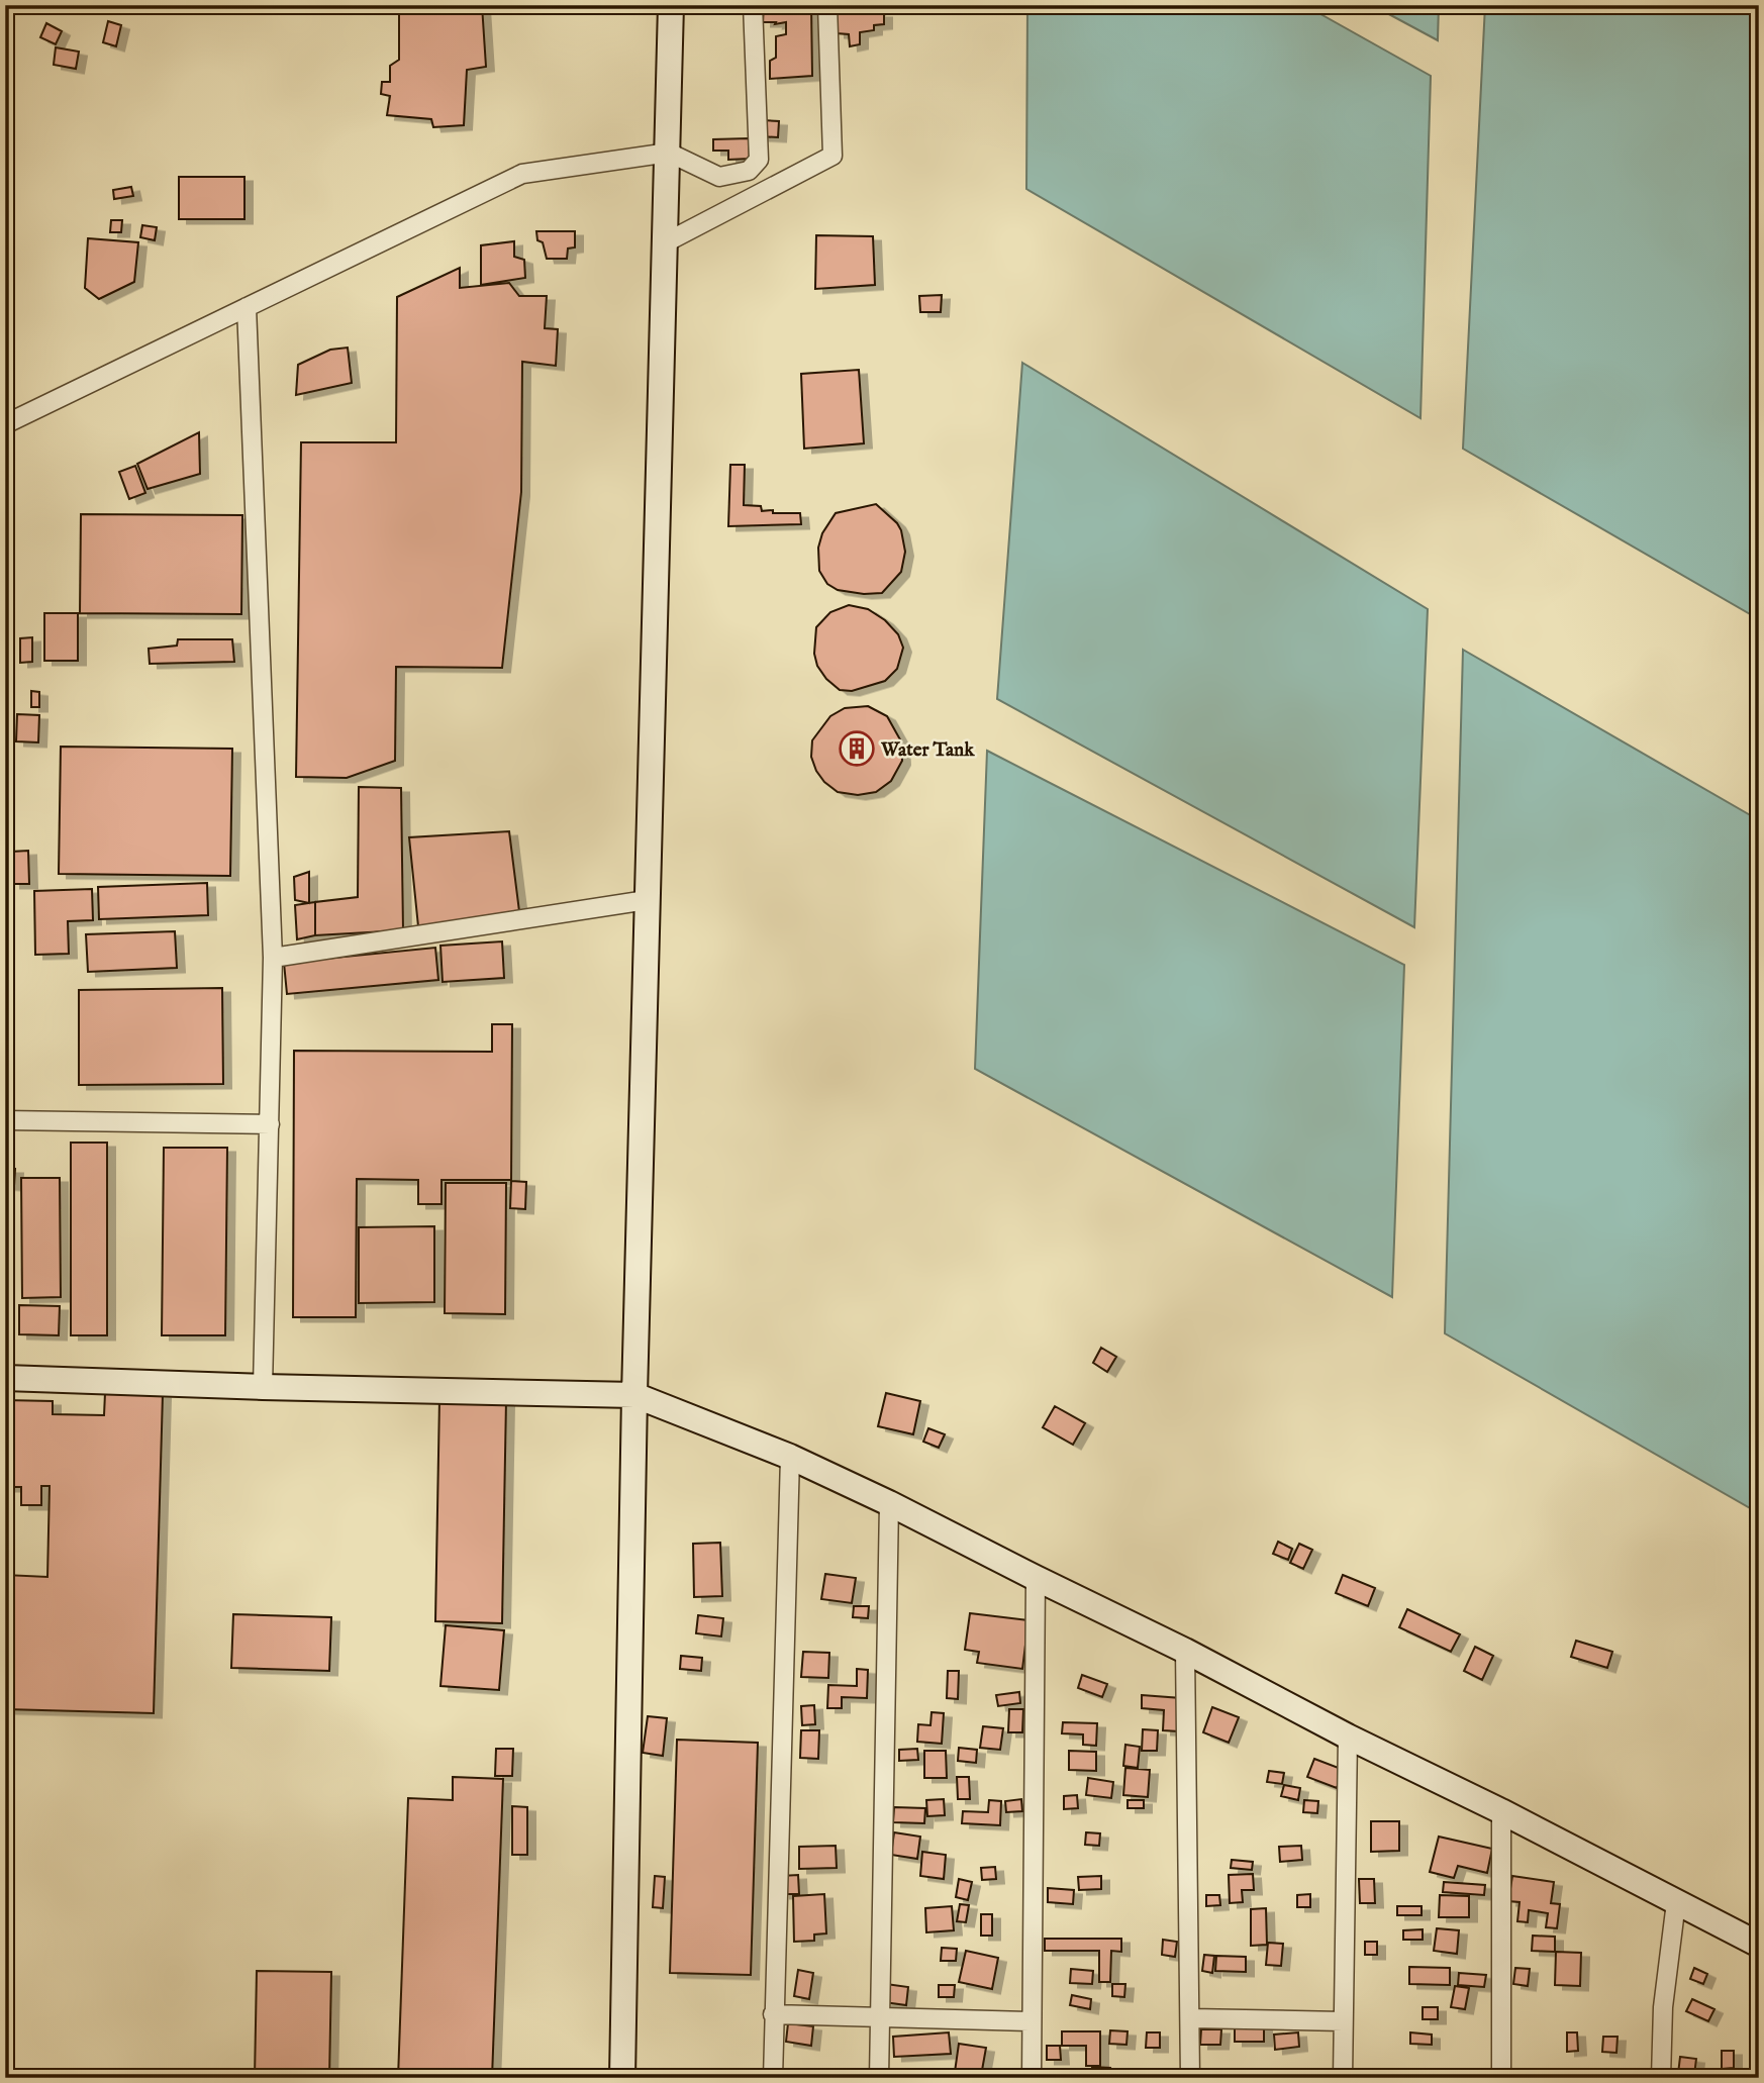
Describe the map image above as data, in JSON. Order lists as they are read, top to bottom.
{
  "places": {
    "building": ["Water Tank"]
  }
}
